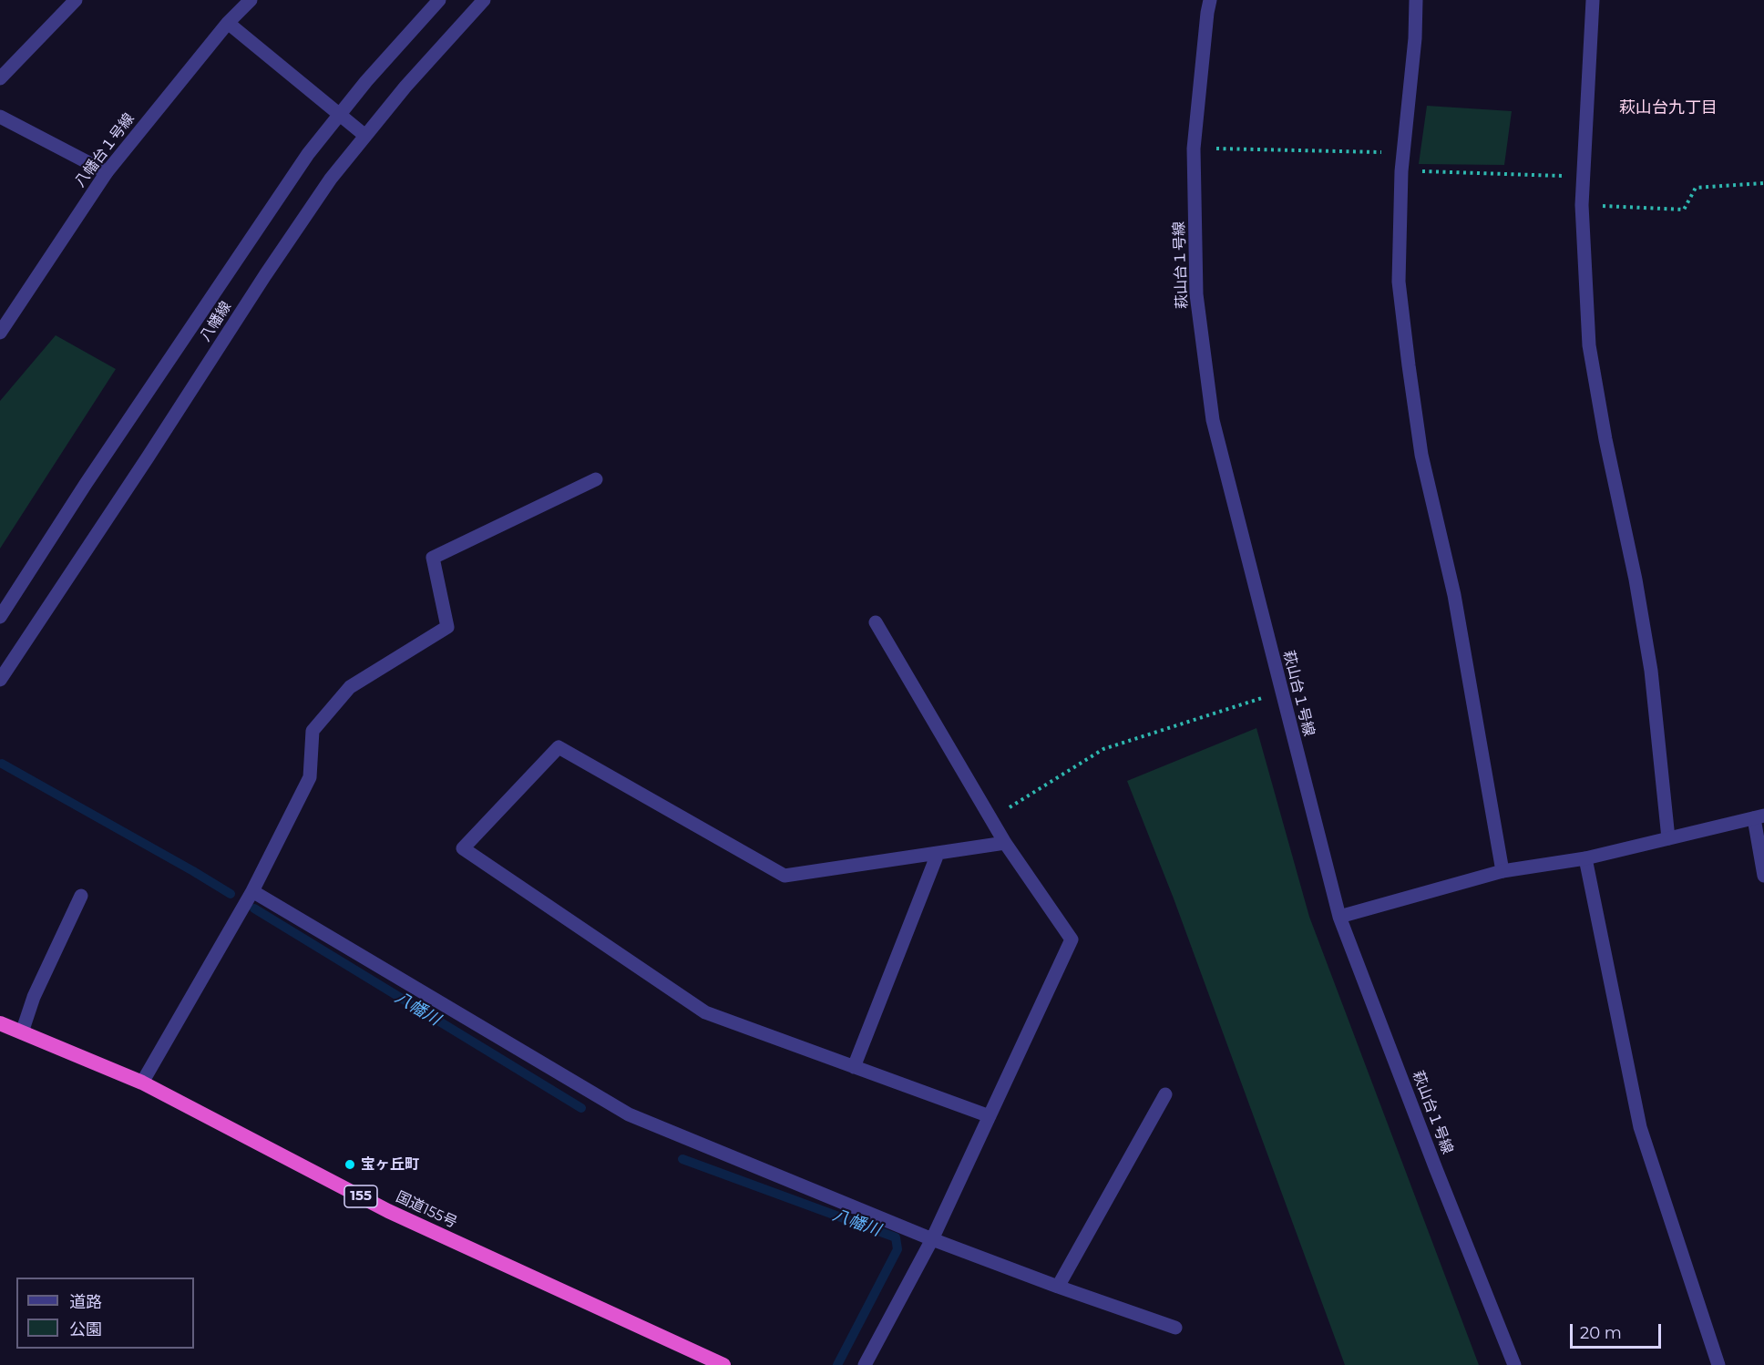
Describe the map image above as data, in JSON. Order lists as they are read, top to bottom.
{
  "streets": {
    "highway": ["155", "国道155号"],
    "street": ["八幡台１号線", "萩山台１号線", "八幡線"]
  },
  "districts": ["萩山台九丁目"],
  "water": ["八幡川"],
  "places": ["宝ヶ丘町"],
  "legend": ["道路", "公園"],
  "scale_bar": "20 m"
}
